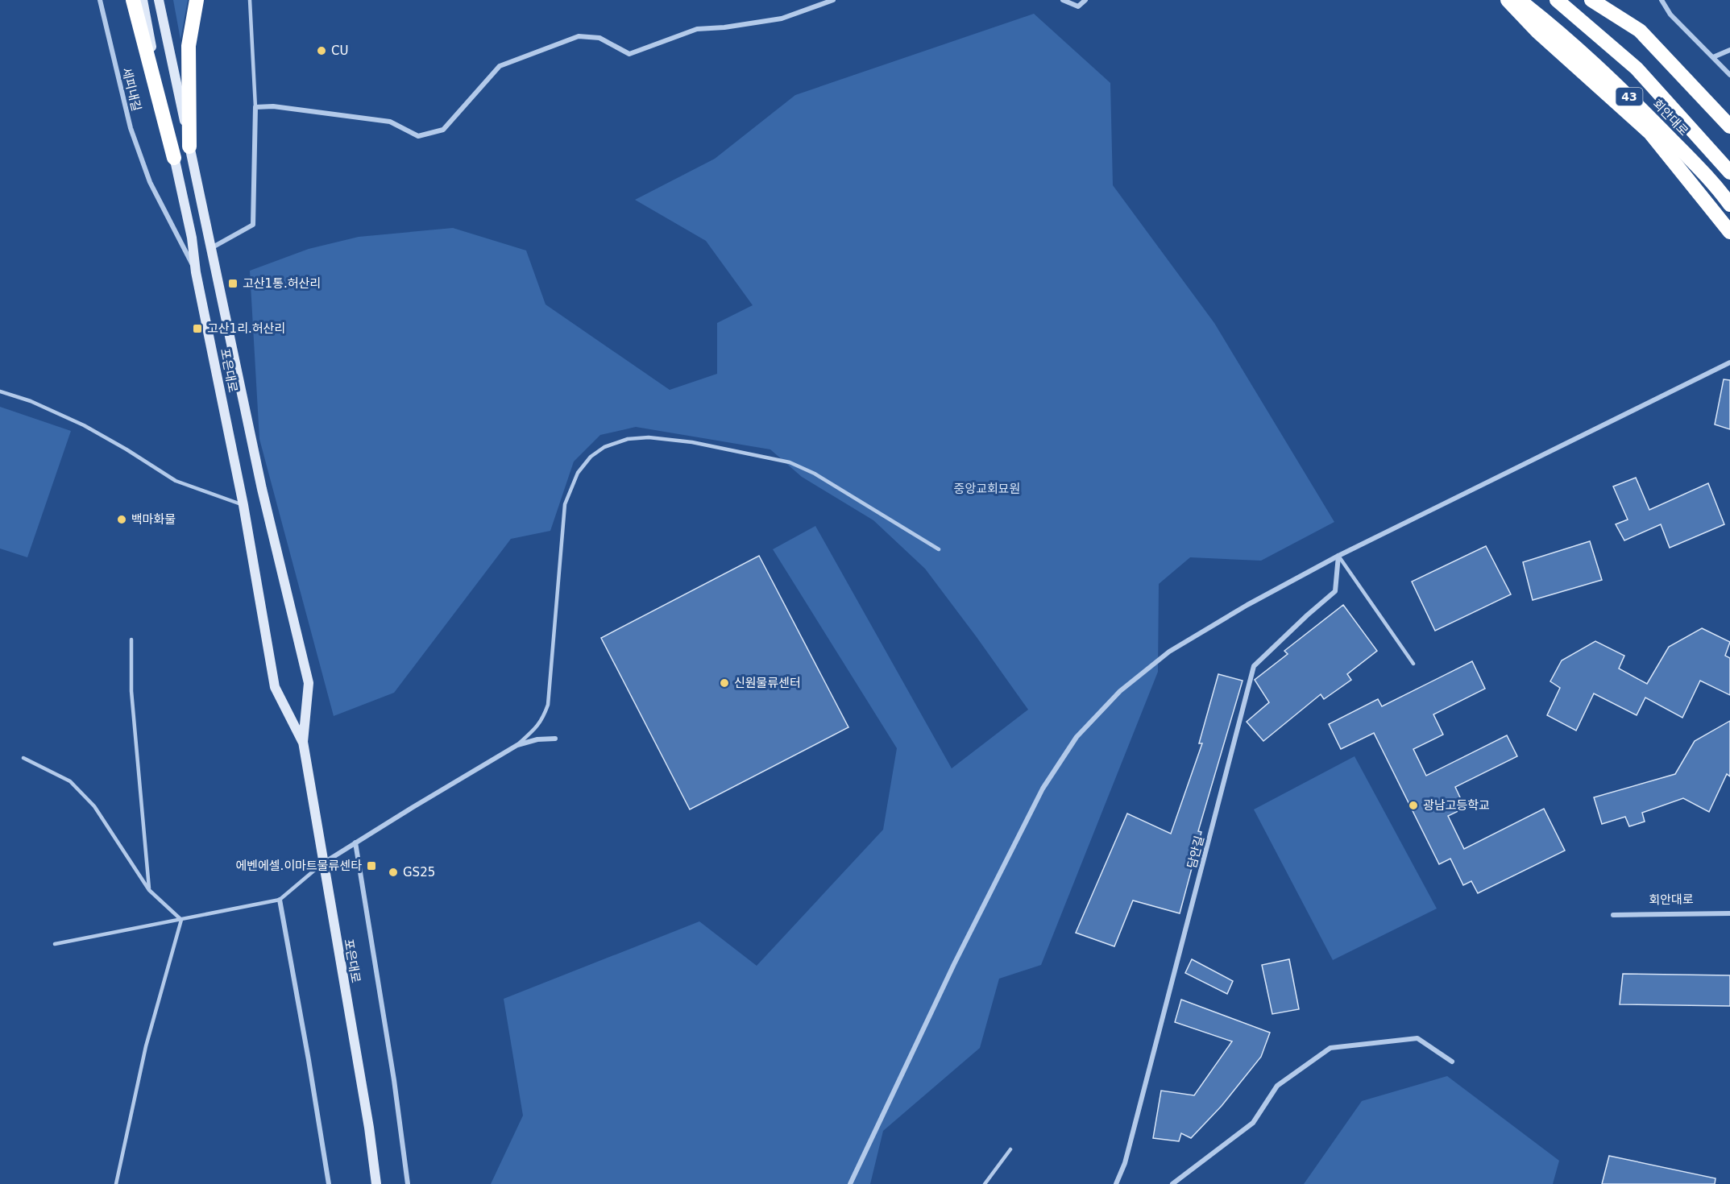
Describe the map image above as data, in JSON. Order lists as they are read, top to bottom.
{
  "streets": {
    "highway": ["43", "회안대로"],
    "street": ["세피내길", "포은대로", "담안길"]
  },
  "crossings": [
    ["세피내길", "포은대로"]
  ],
  "parks": ["중앙교회묘원"],
  "places": {
    "other": [
      "CU",
      "백마화물",
      "신원물류센터",
      "광남고등학교",
      "GS25"
    ],
    "transit": ["고산1통.허산리", "고산1리.허산리", "에벤에셀.이마트물류센타"]
  }
}
